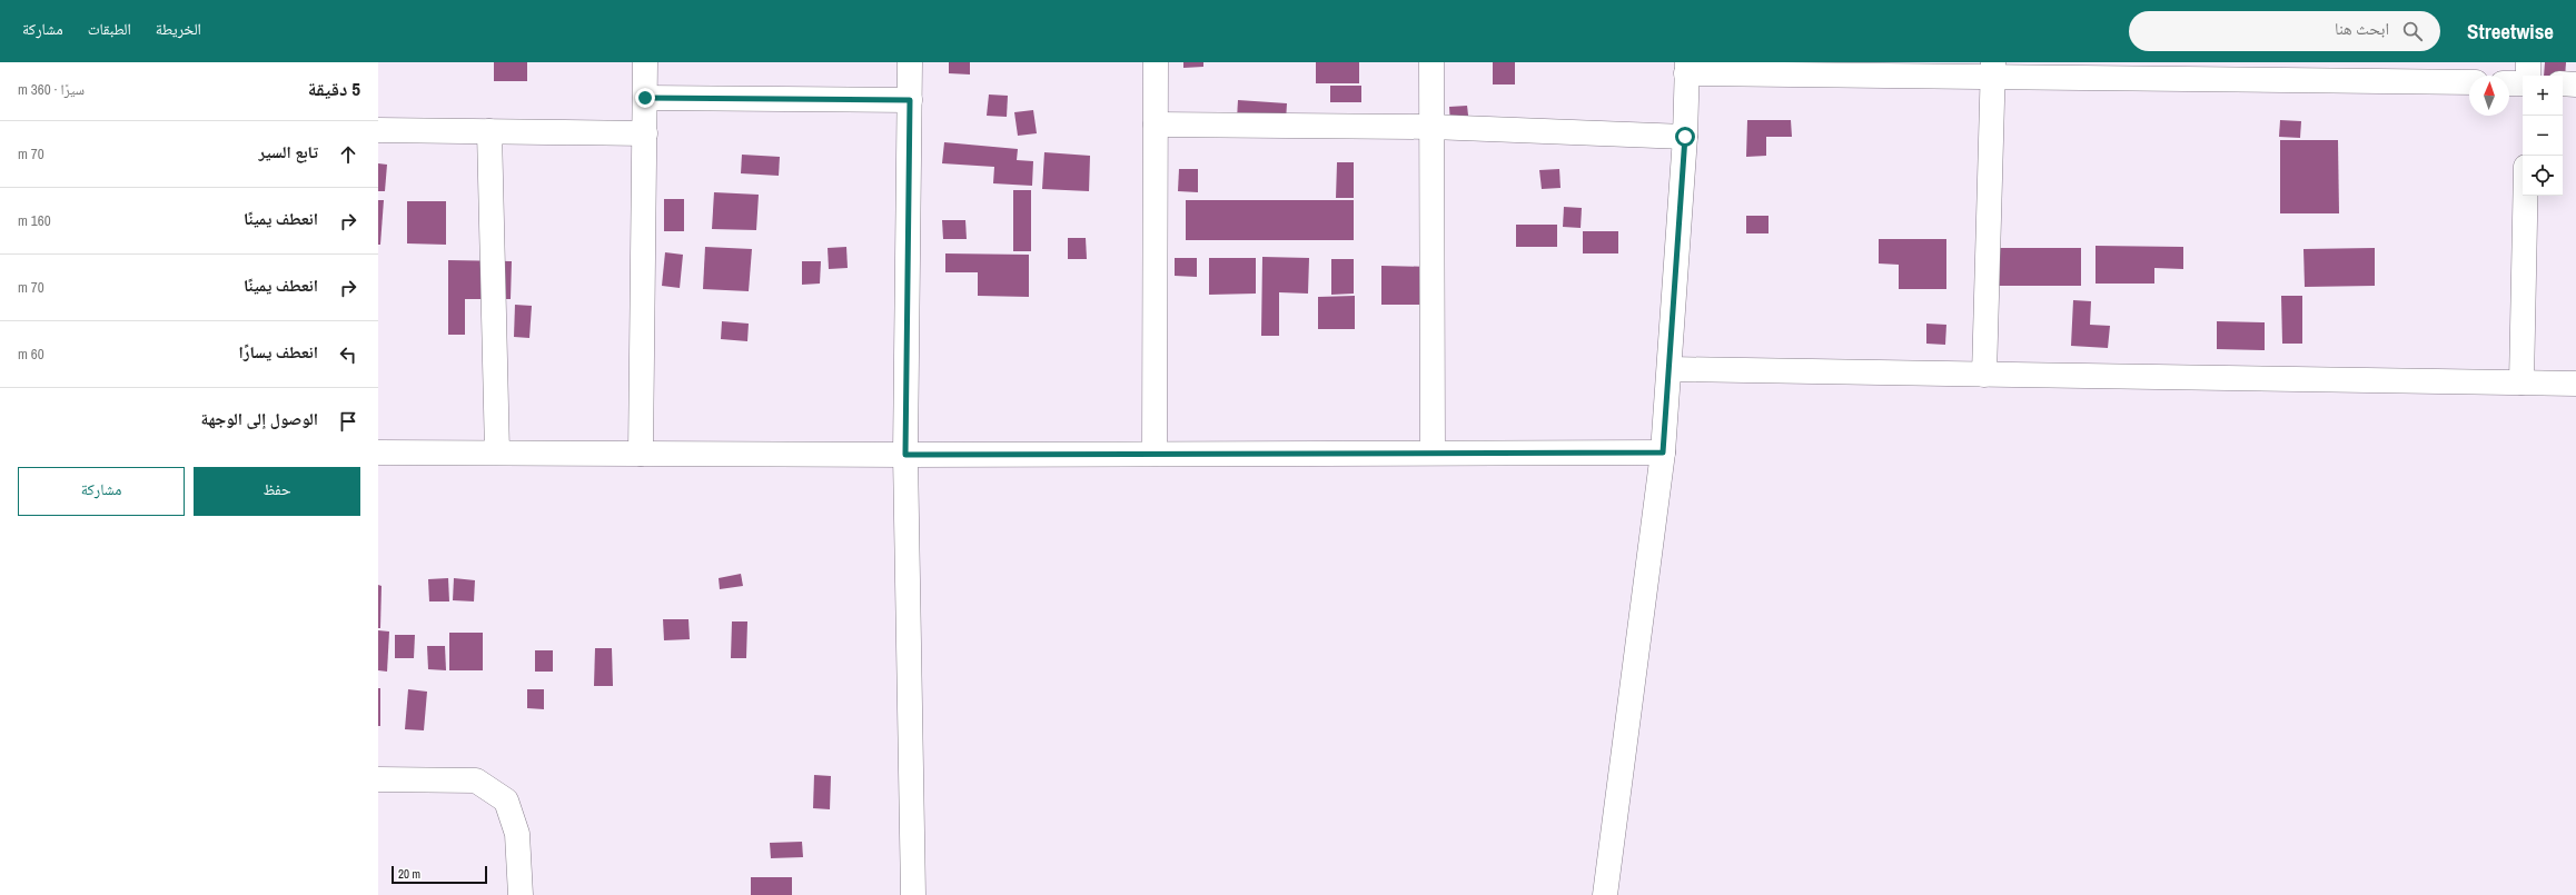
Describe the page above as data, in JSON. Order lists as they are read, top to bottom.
{
  "scale_bar": "20 m",
  "north": "top",
  "page": {
    "header": "Streetwise",
    "search": "ابحث هنا",
    "nav": ["الخريطة", "الطبقات", "مشاركة"],
    "heading": ["5 دقيقة", "سيرًا · 360 m"],
    "map_buttons": ["+", "−"],
    "list": [
      ["تابع السير", "70 m"],
      ["انعطف يمينًا", "160 m"],
      ["انعطف يمينًا", "70 m"],
      ["انعطف يسارًا", "60 m"],
      "الوصول إلى الوجهة"
    ],
    "buttons": ["حفظ", "مشاركة"],
    "scale": "20 m"
  }
}
